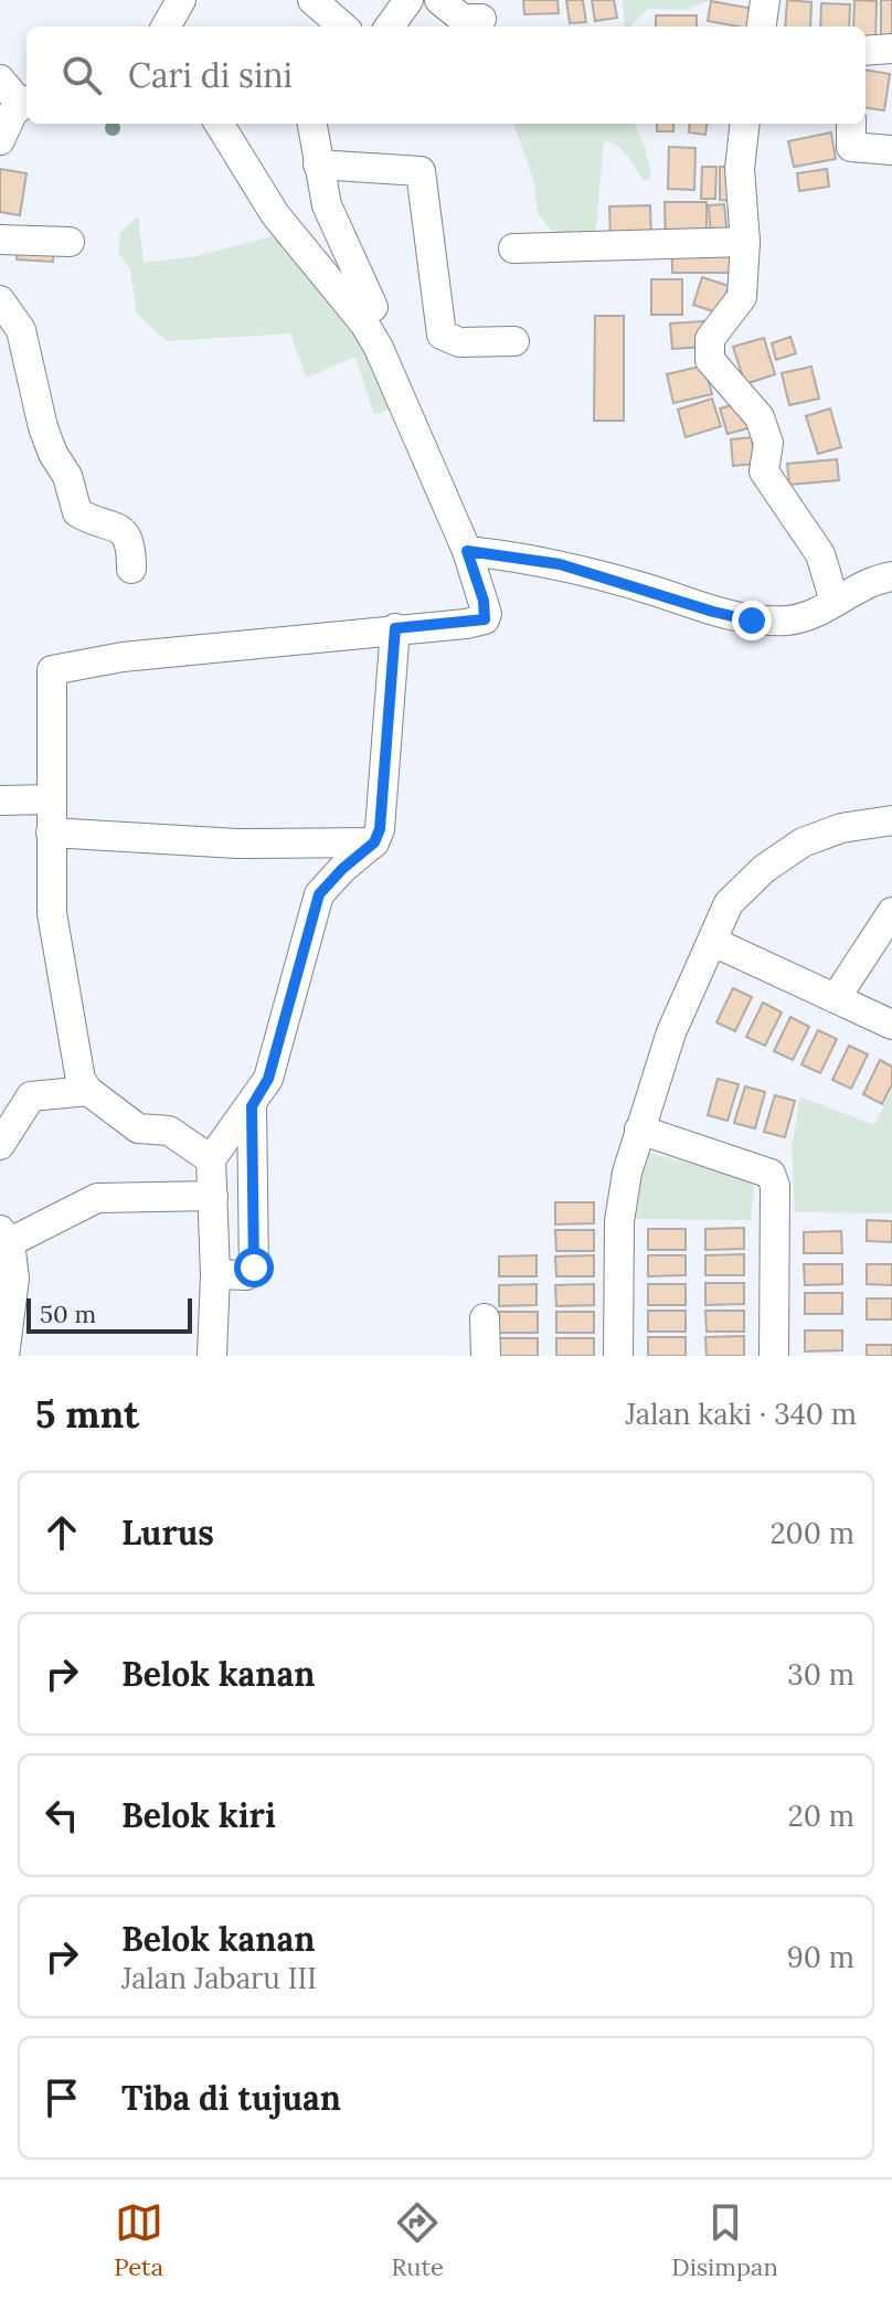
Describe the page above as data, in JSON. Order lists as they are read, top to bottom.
{
  "scale_bar": "50 m",
  "page": {
    "search": "Cari di sini",
    "scale": "50 m",
    "heading": ["5 mnt", "Jalan kaki · 340 m"],
    "list": [
      ["Lurus", "200 m"],
      ["Belok kanan", "30 m"],
      ["Belok kiri", "20 m"],
      ["Belok kanan", "Jalan Jabaru III", "90 m"],
      "Tiba di tujuan"
    ],
    "nav": ["Peta", "Rute", "Disimpan"]
  }
}
